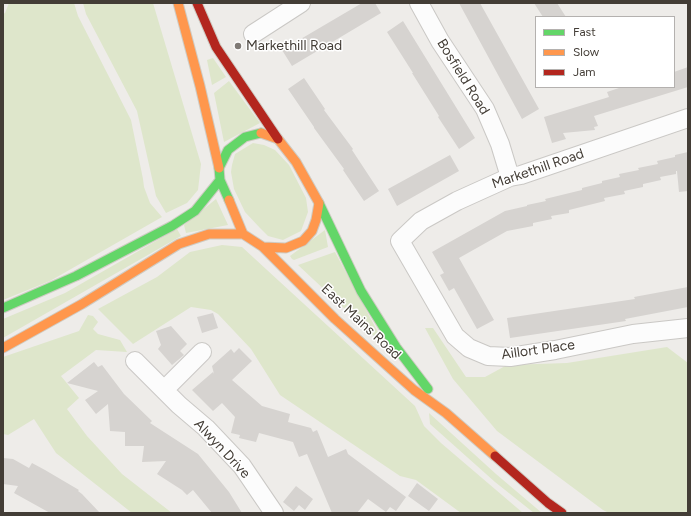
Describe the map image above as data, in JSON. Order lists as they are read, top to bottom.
{
  "streets": {
    "main road": ["East Mains Road"],
    "street": [
      "Bosfield Road",
      "Markethill Road",
      "Aillort Place",
      "Alwyn Drive"
    ]
  },
  "crossings": [
    ["Bosfield Road", "Markethill Road"],
    ["Markethill Road", "Aillort Place"]
  ],
  "places": ["Markethill Road"],
  "legend": ["Fast", "Slow", "Jam"]
}
